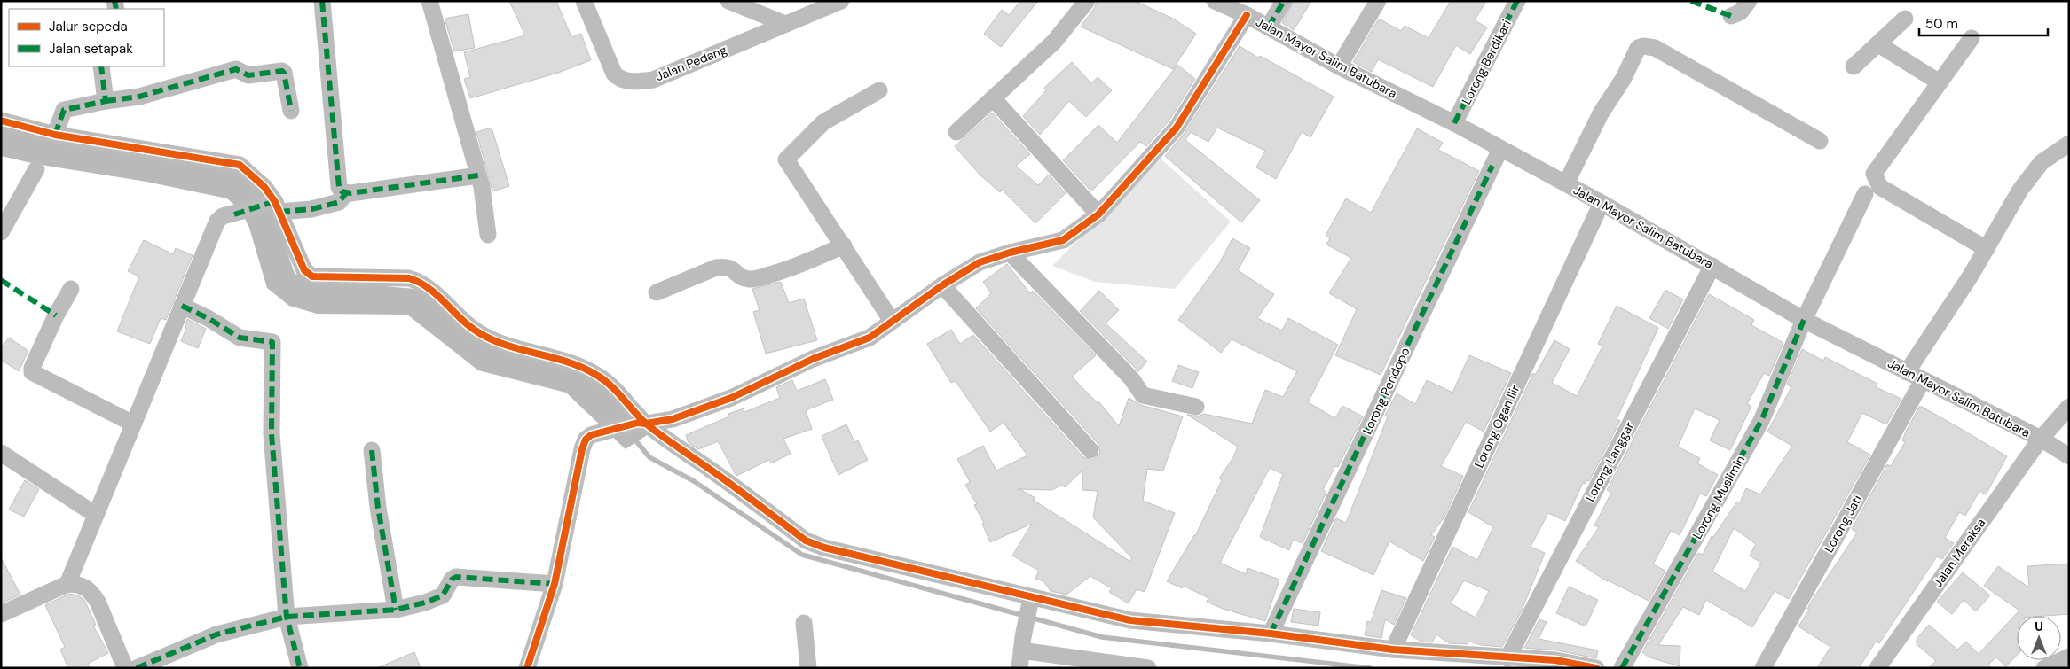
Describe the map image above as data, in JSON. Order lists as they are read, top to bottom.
{
  "streets": {
    "street": [
      "Jalan Mayor Salim Batubara",
      "Lorong Berdikari",
      "Jalan Pedang",
      "Lorong Pendopo",
      "Lorong Ogan Ilir",
      "Lorong Langgar",
      "Lorong Muslimin",
      "Lorong Jati",
      "Jalan Meraksa"
    ]
  },
  "crossings": [
    ["Jalan Mayor Salim Batubara", "Lorong Berdikari"],
    ["Jalan Mayor Salim Batubara", "Lorong Pendopo"],
    ["Jalan Mayor Salim Batubara", "Lorong Ogan Ilir"],
    ["Jalan Mayor Salim Batubara", "Lorong Langgar"],
    ["Jalan Mayor Salim Batubara", "Lorong Muslimin"],
    ["Jalan Mayor Salim Batubara", "Lorong Jati"],
    ["Jalan Mayor Salim Batubara", "Jalan Meraksa"]
  ],
  "legend": ["Jalur sepeda", "Jalan setapak"],
  "scale_bar": "50 m",
  "north": "top"
}
